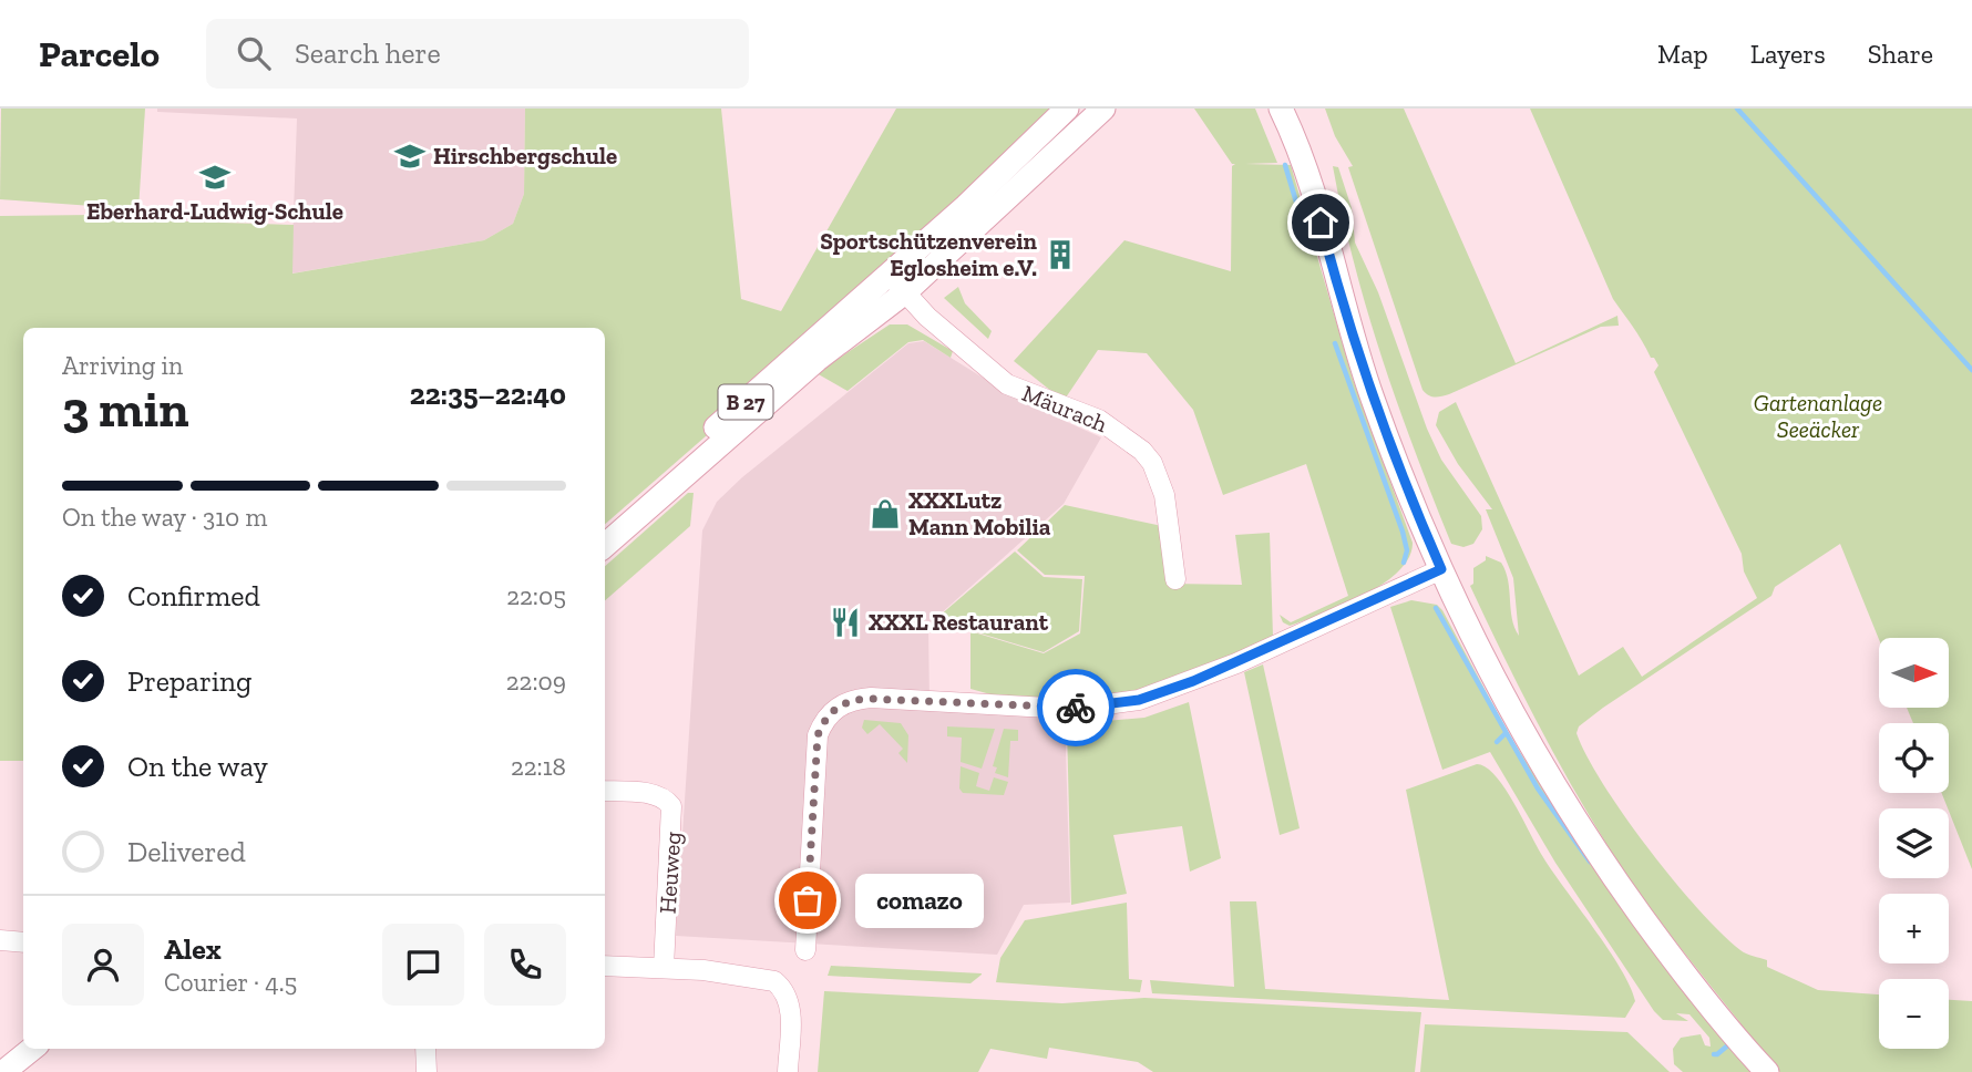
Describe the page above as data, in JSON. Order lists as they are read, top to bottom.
{
  "streets": {
    "main road": ["B 27"],
    "street": ["Mäurach", "Heuweg"]
  },
  "crossings": [
    ["B 27", "Mäurach"]
  ],
  "parks": ["Gartenanlage Seeäcker"],
  "places": {
    "school or university": ["Hirschbergschule", "Eberhard-Ludwig-Schule"],
    "building": ["Sportschützenverein Eglosheim e.V."],
    "shop": ["XXXLutz Mann Mobilia"],
    "restaurant": ["XXXL Restaurant"],
    "other": ["comazo"]
  },
  "north": "right",
  "page": {
    "header": "Parcelo",
    "search": "Search here",
    "nav": ["Map", "Layers", "Share"],
    "heading": ["3 min", "Arriving in", "22:35–22:40"],
    "panel": ["Alex", "Courier · 4.5"],
    "bar": "On the way · 310 m",
    "list": [
      ["Confirmed", "22:05"],
      ["Preparing", "22:09"],
      ["On the way", "22:18"],
      "Delivered"
    ],
    "map_buttons": ["+", "−"],
    "bubble": "comazo"
  }
}
